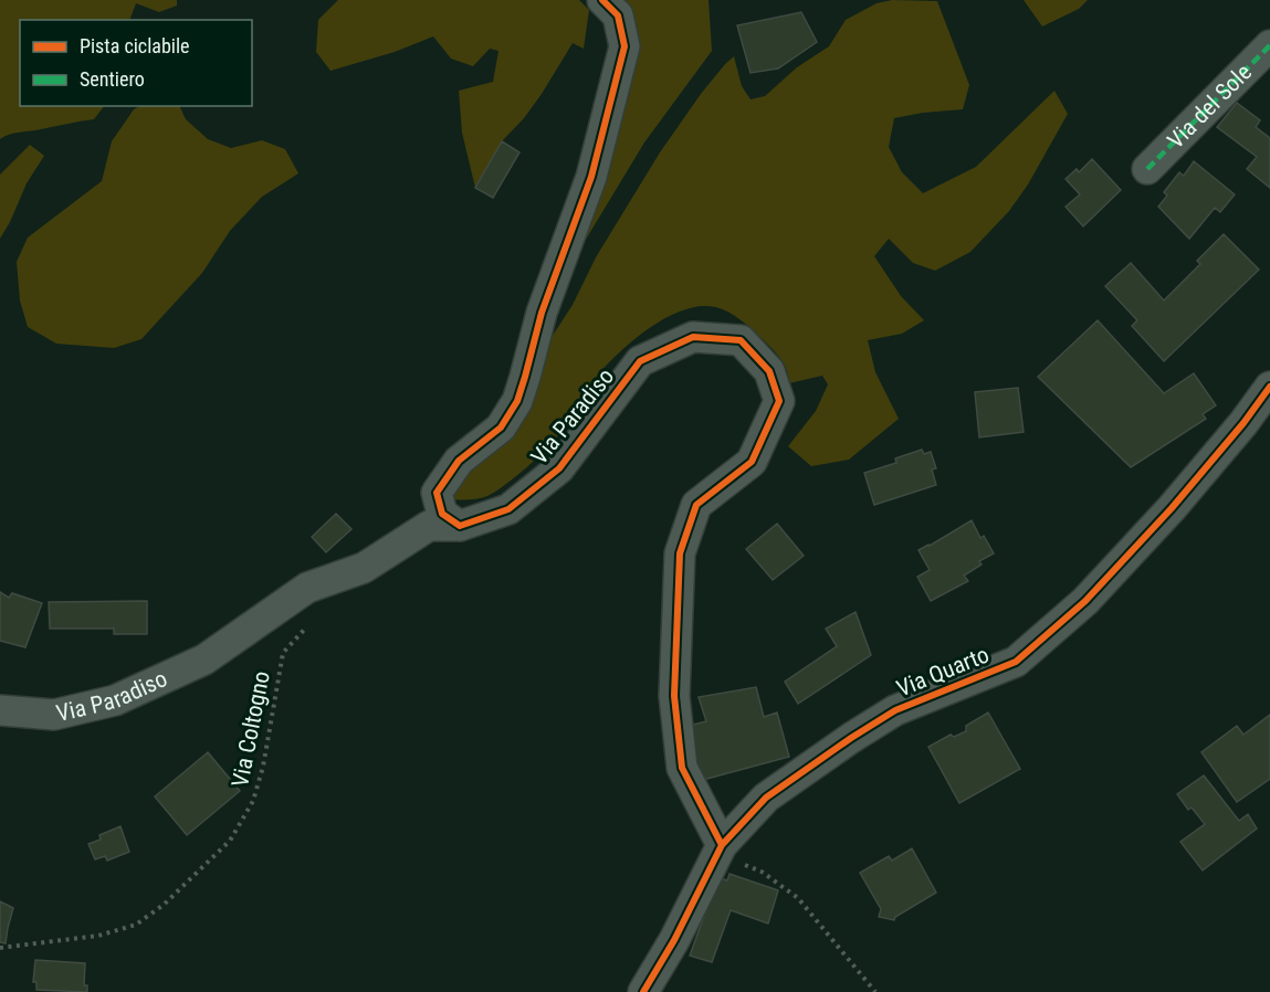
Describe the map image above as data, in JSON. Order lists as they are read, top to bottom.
{
  "streets": {
    "street": ["Via del Sole", "Via Paradiso", "Via Quarto"],
    "path": ["Via Coltogno"]
  },
  "crossings": [
    ["Via Paradiso", "Via Quarto"]
  ],
  "legend": ["Pista ciclabile", "Sentiero"]
}
